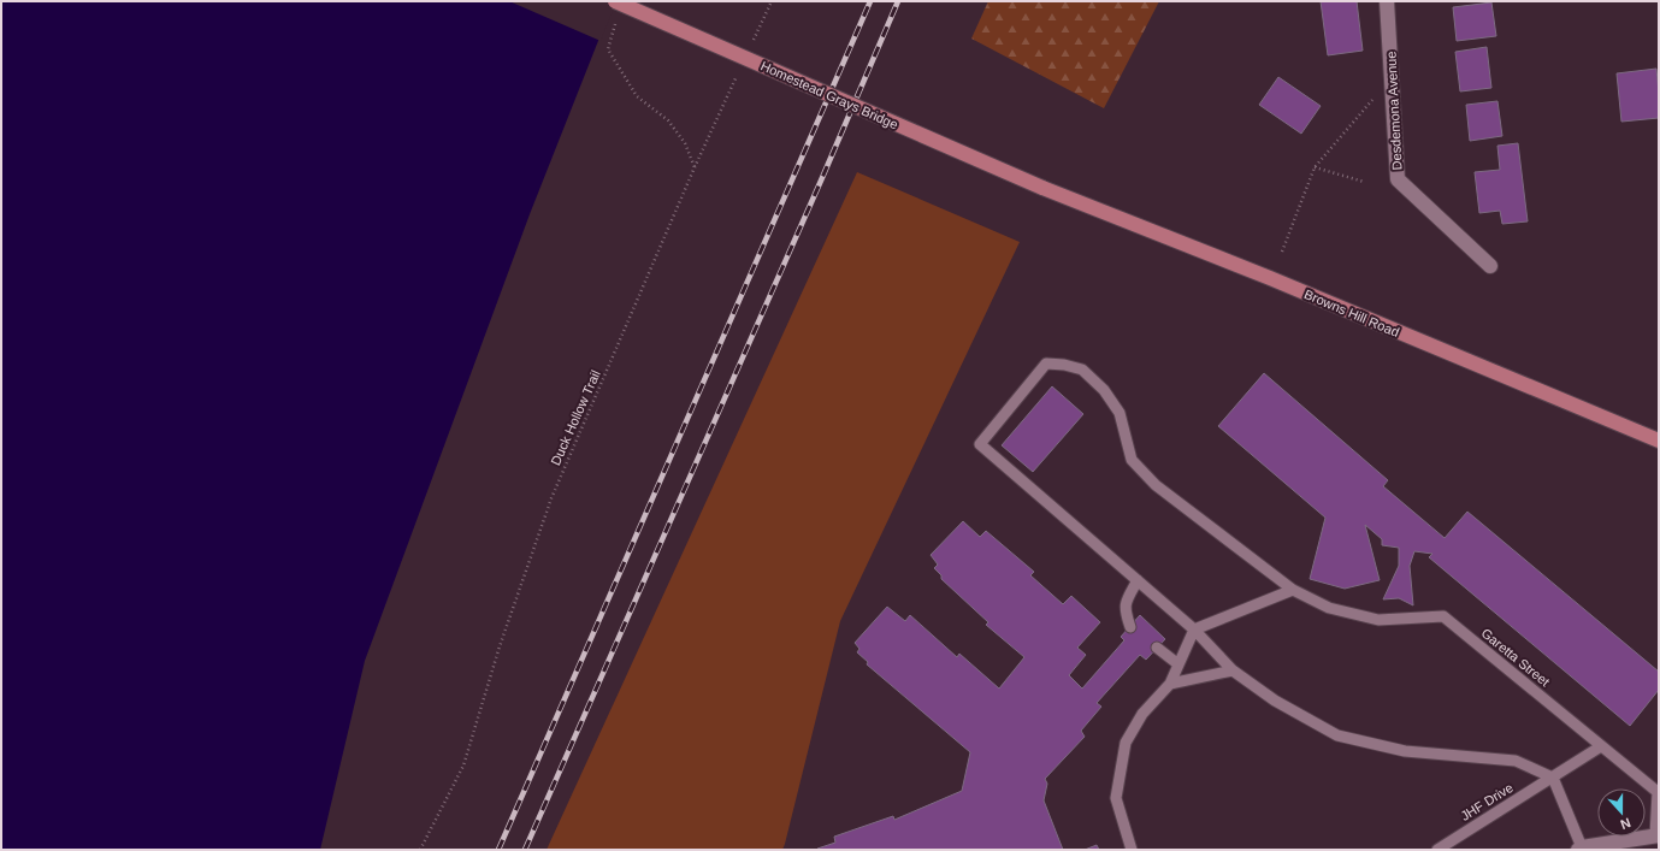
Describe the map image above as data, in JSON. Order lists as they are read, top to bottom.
{
  "streets": {
    "main road": ["Homestead Grays Bridge", "Browns Hill Road"],
    "street": ["Desdemona Avenue"],
    "lane": ["Garetta Street", "JHF Drive"],
    "path": ["Duck Hollow Trail"]
  },
  "crossings": [
    ["Homestead Grays Bridge", "Browns Hill Road"],
    ["Garetta Street", "JHF Drive"]
  ],
  "north": "bottom"
}
